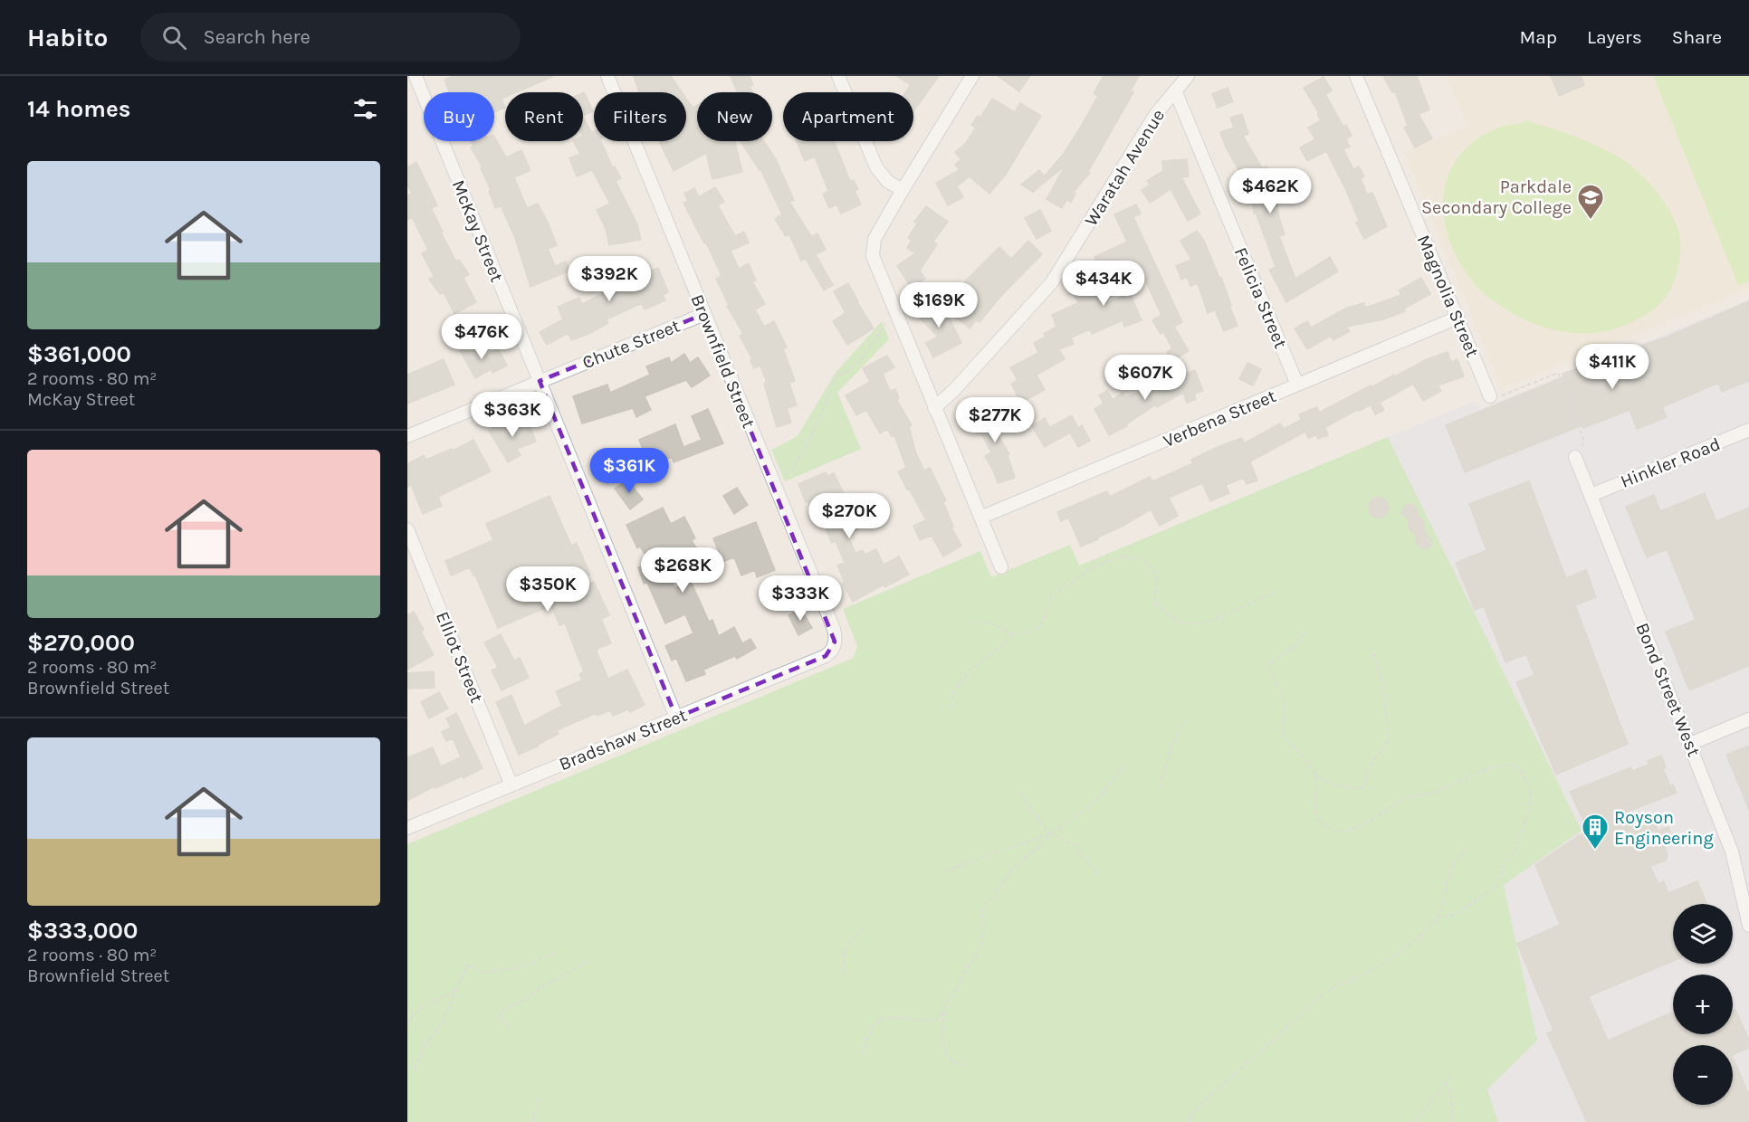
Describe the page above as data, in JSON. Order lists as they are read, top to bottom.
{
  "streets": {
    "street": [
      "Waratah Avenue",
      "McKay Street",
      "Magnolia Street",
      "Felicia Street",
      "Chute Street",
      "Brownfield Street",
      "Verbena Street",
      "Hinkler Road",
      "Elliot Street",
      "Bond Street West",
      "Bradshaw Street"
    ]
  },
  "crossings": [
    ["Waratah Avenue", "Felicia Street"],
    ["McKay Street", "Chute Street"],
    ["McKay Street", "Bradshaw Street"],
    ["Magnolia Street", "Verbena Street"],
    ["Felicia Street", "Verbena Street"],
    ["Chute Street", "Brownfield Street"],
    ["Brownfield Street", "Bradshaw Street"],
    ["Hinkler Road", "Bond Street West"],
    ["Elliot Street", "Bradshaw Street"]
  ],
  "places": {
    "school or university": ["Parkdale Secondary College"],
    "building": ["Royson Engineering"]
  },
  "page": {
    "header": "Habito",
    "search": "Search here",
    "nav": ["Map", "Layers", "Share"],
    "heading": "14 homes",
    "chip": [
      "Buy",
      "Rent",
      "Filters",
      "New",
      "Apartment"
    ],
    "list": [
      {
        "name": "$361,000",
        "note": "2 rooms · 80 m² · McKay Street"
      },
      {
        "name": "$270,000",
        "note": "2 rooms · 80 m² · Brownfield Street"
      },
      {
        "name": "$333,000",
        "note": "2 rooms · 80 m² · Brownfield Street"
      }
    ],
    "price": [
      "$462K",
      "$392K",
      "$434K",
      "$169K",
      "$476K",
      "$411K",
      "$607K",
      "$363K",
      "$277K",
      "$361K",
      "$270K",
      "$268K",
      "$350K",
      "$333K"
    ],
    "map_buttons": ["+", "−"]
  }
}
